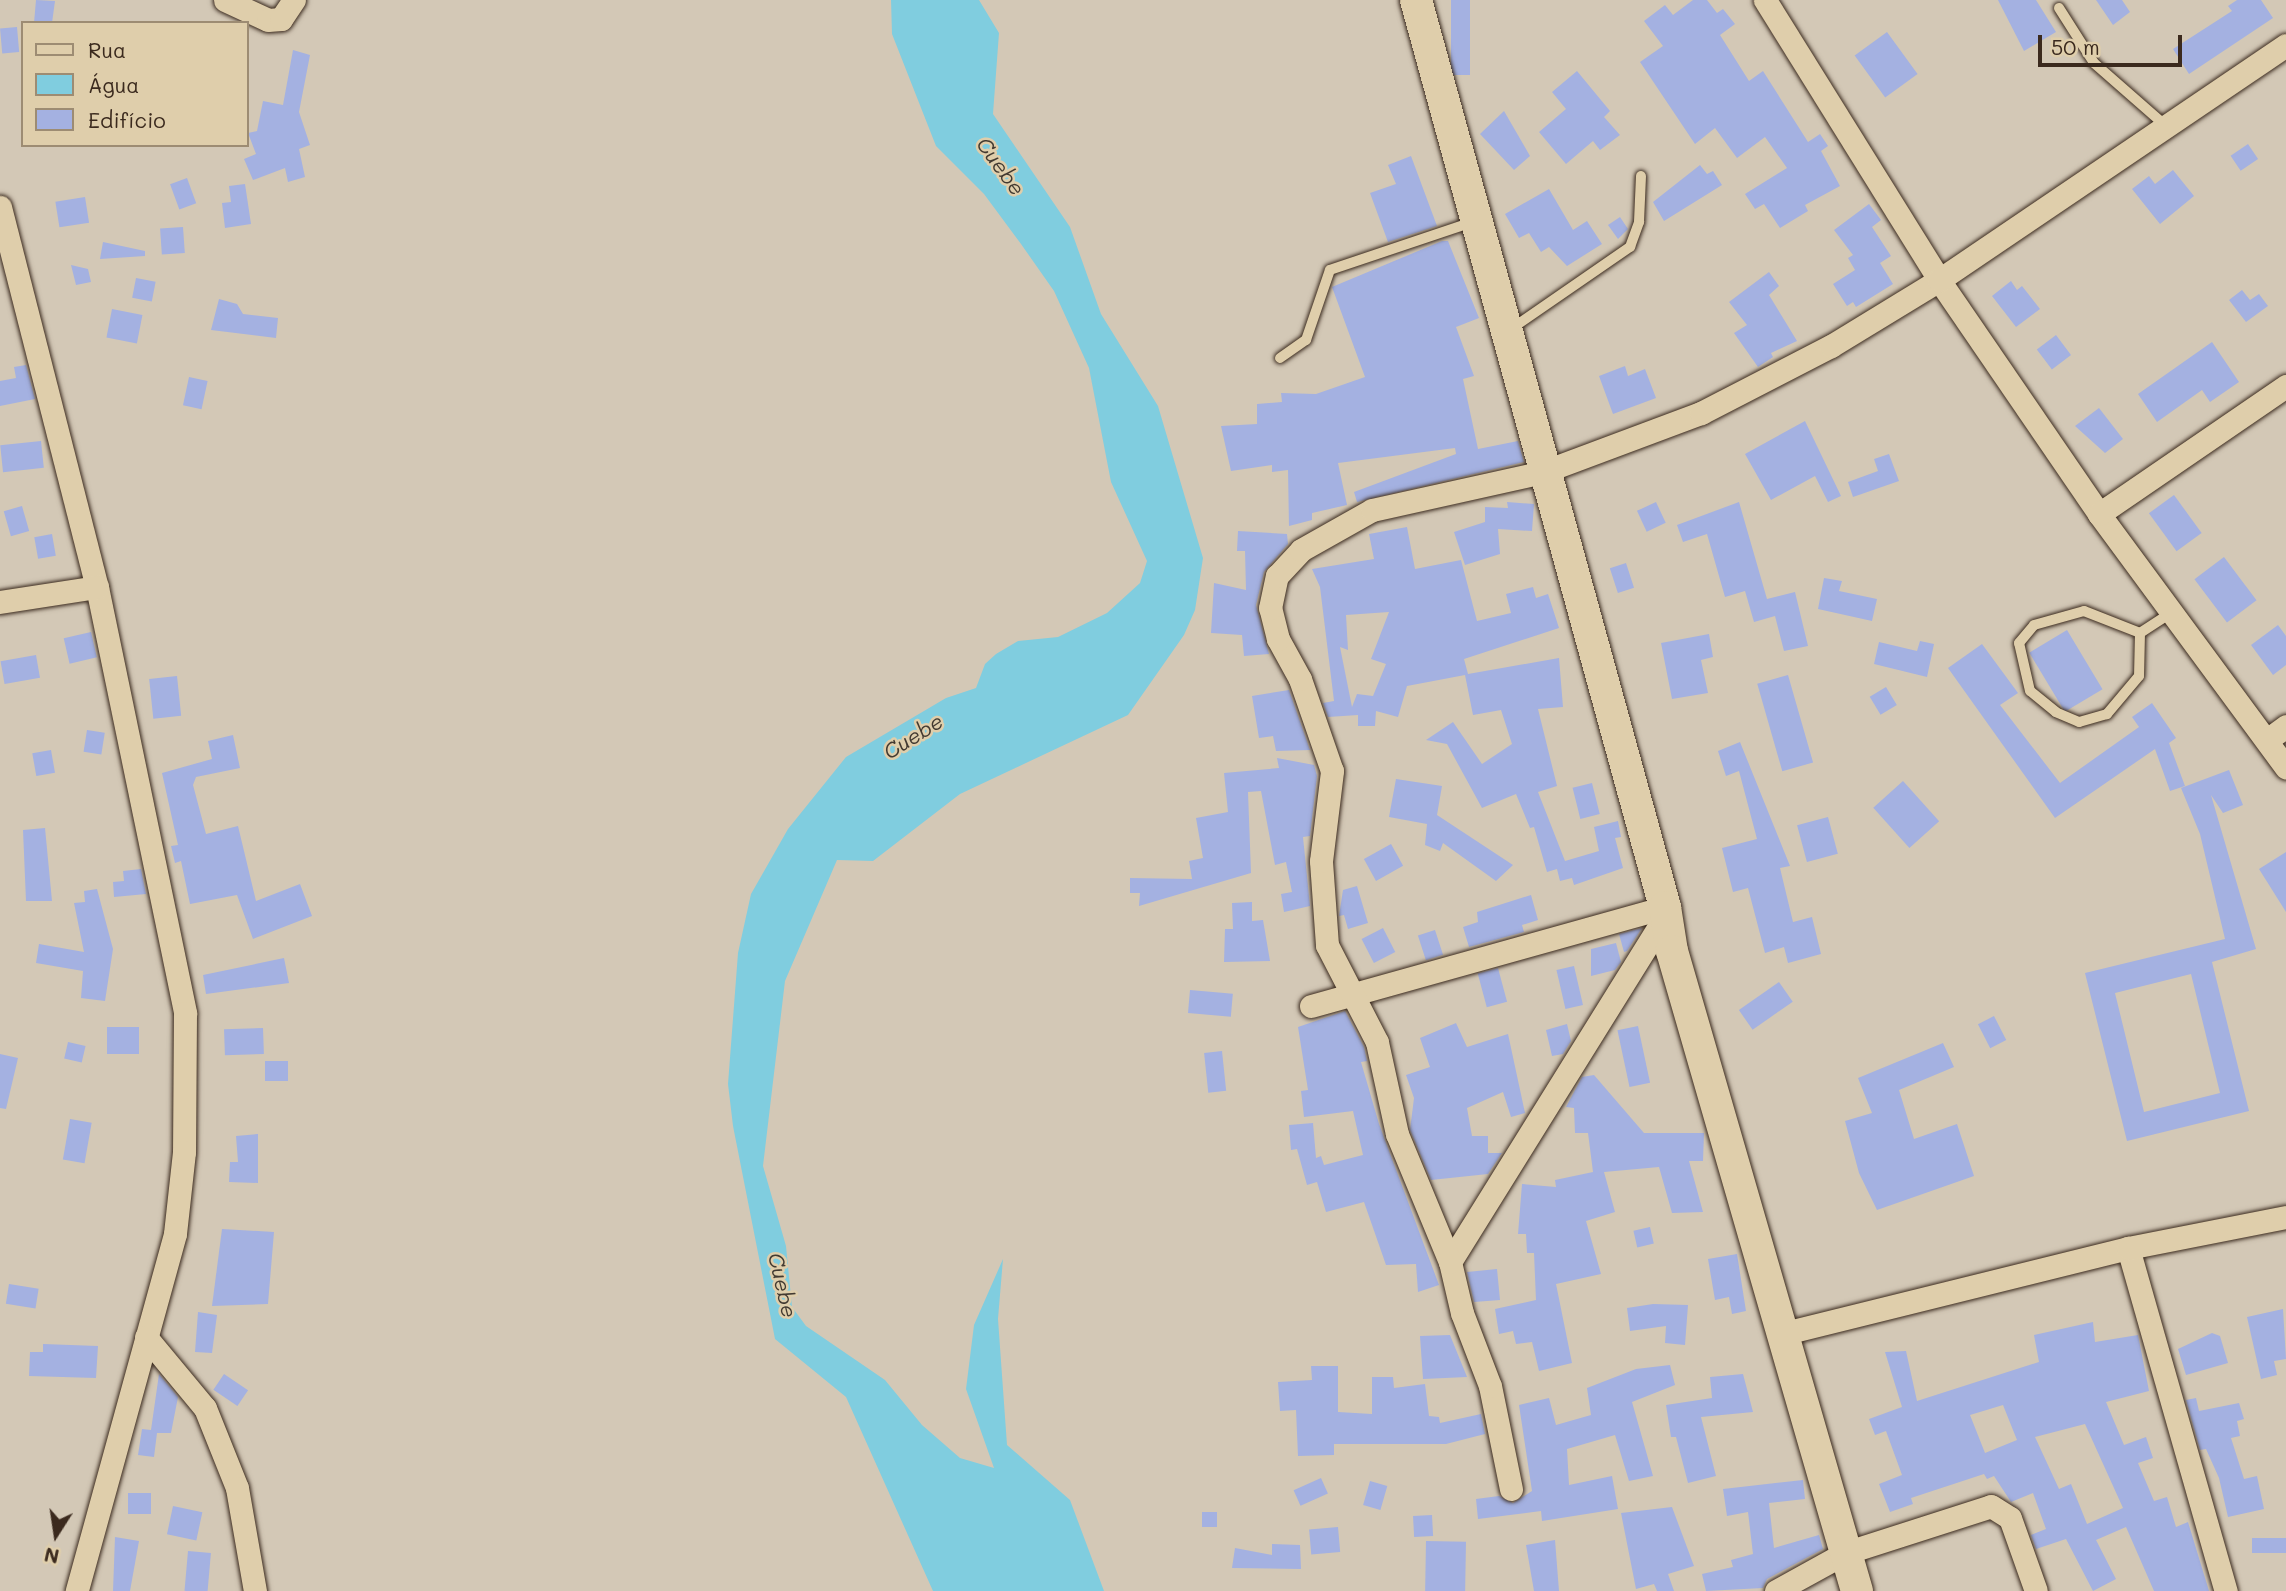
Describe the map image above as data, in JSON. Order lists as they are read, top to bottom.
{
  "water": ["Cuebe"],
  "legend": ["Rua", "Água", "Edifício"],
  "scale_bar": "50 m",
  "north": "bottom"
}
